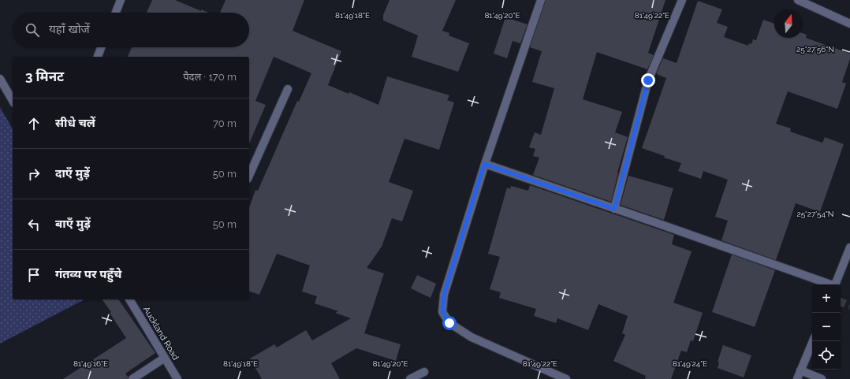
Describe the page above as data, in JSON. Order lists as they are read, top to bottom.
{
  "streets": {
    "street": ["Auckland Road"]
  },
  "north": "top",
  "page": {
    "search": "यहाँ खोजें",
    "heading": ["3 मिनट", "पैदल · 170 m"],
    "list": [
      ["सीधे चलें", "70 m"],
      ["दाएँ मुड़ें", "50 m"],
      ["बाएँ मुड़ें", "50 m"],
      "गंतव्य पर पहुँचे"
    ],
    "map_buttons": ["+", "−"]
  },
  "coordinates": [
    "81°49'18\"E",
    "81°49'20\"E",
    "81°49'22\"E",
    "25°27'56\"N",
    "25°27'54\"N",
    "81°49'16\"E",
    "81°49'24\"E"
  ]
}
